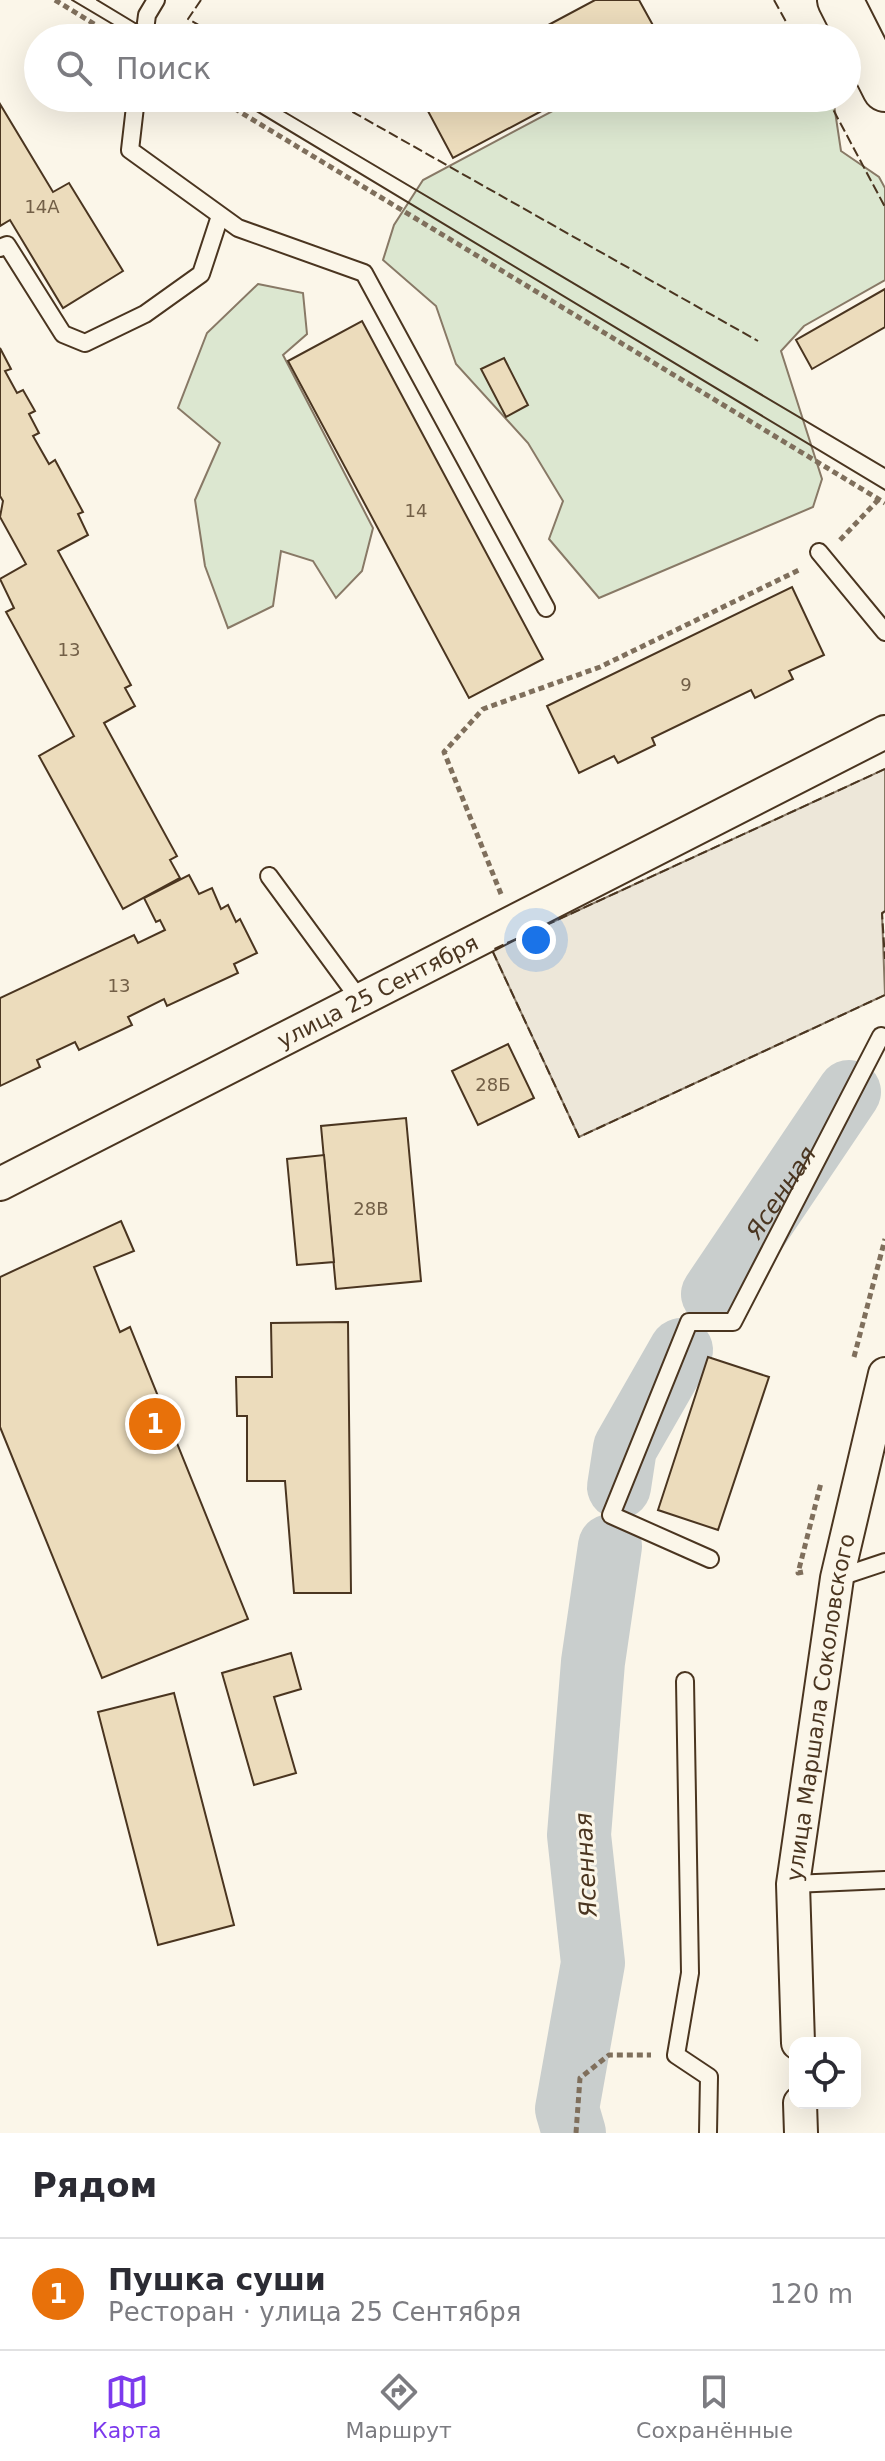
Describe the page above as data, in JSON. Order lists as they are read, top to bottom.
{
  "streets": {
    "street": ["улица 25 Сентября", "улица Маршала Соколовского"]
  },
  "water": ["Ясенная"],
  "house_numbers": [
    "14А",
    "14",
    "13",
    "9",
    "13",
    "28Б",
    "28В"
  ],
  "page": {
    "search": "Поиск",
    "pins": "1",
    "heading": "Рядом",
    "list": [
      {
        "mark": "1",
        "name": "Пушка суши",
        "note": "Ресторан · улица 25 Сентября",
        "value": "120 m"
      }
    ],
    "nav": ["Карта", "Маршрут", "Сохранённые"]
  }
}
